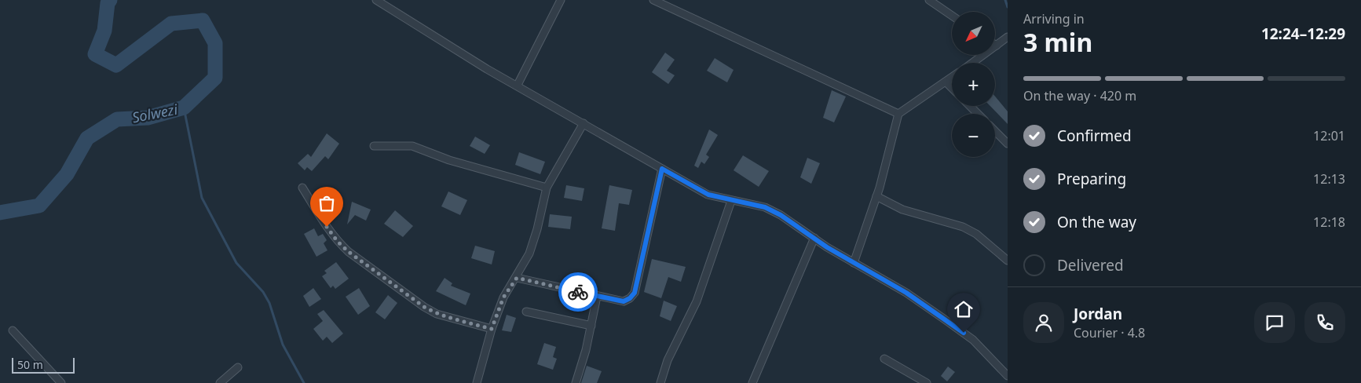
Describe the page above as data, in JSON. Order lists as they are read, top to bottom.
{
  "water": ["Solwezi"],
  "scale_bar": "50 m",
  "north": "bottom left",
  "page": {
    "heading": ["3 min", "Arriving in", "12:24–12:29"],
    "panel": ["Jordan", "Courier · 4.8"],
    "map_buttons": ["+", "−"],
    "bar": "On the way · 420 m",
    "list": [
      ["Confirmed", "12:01"],
      ["Preparing", "12:13"],
      ["On the way", "12:18"],
      "Delivered"
    ],
    "scale": "50 m"
  }
}
